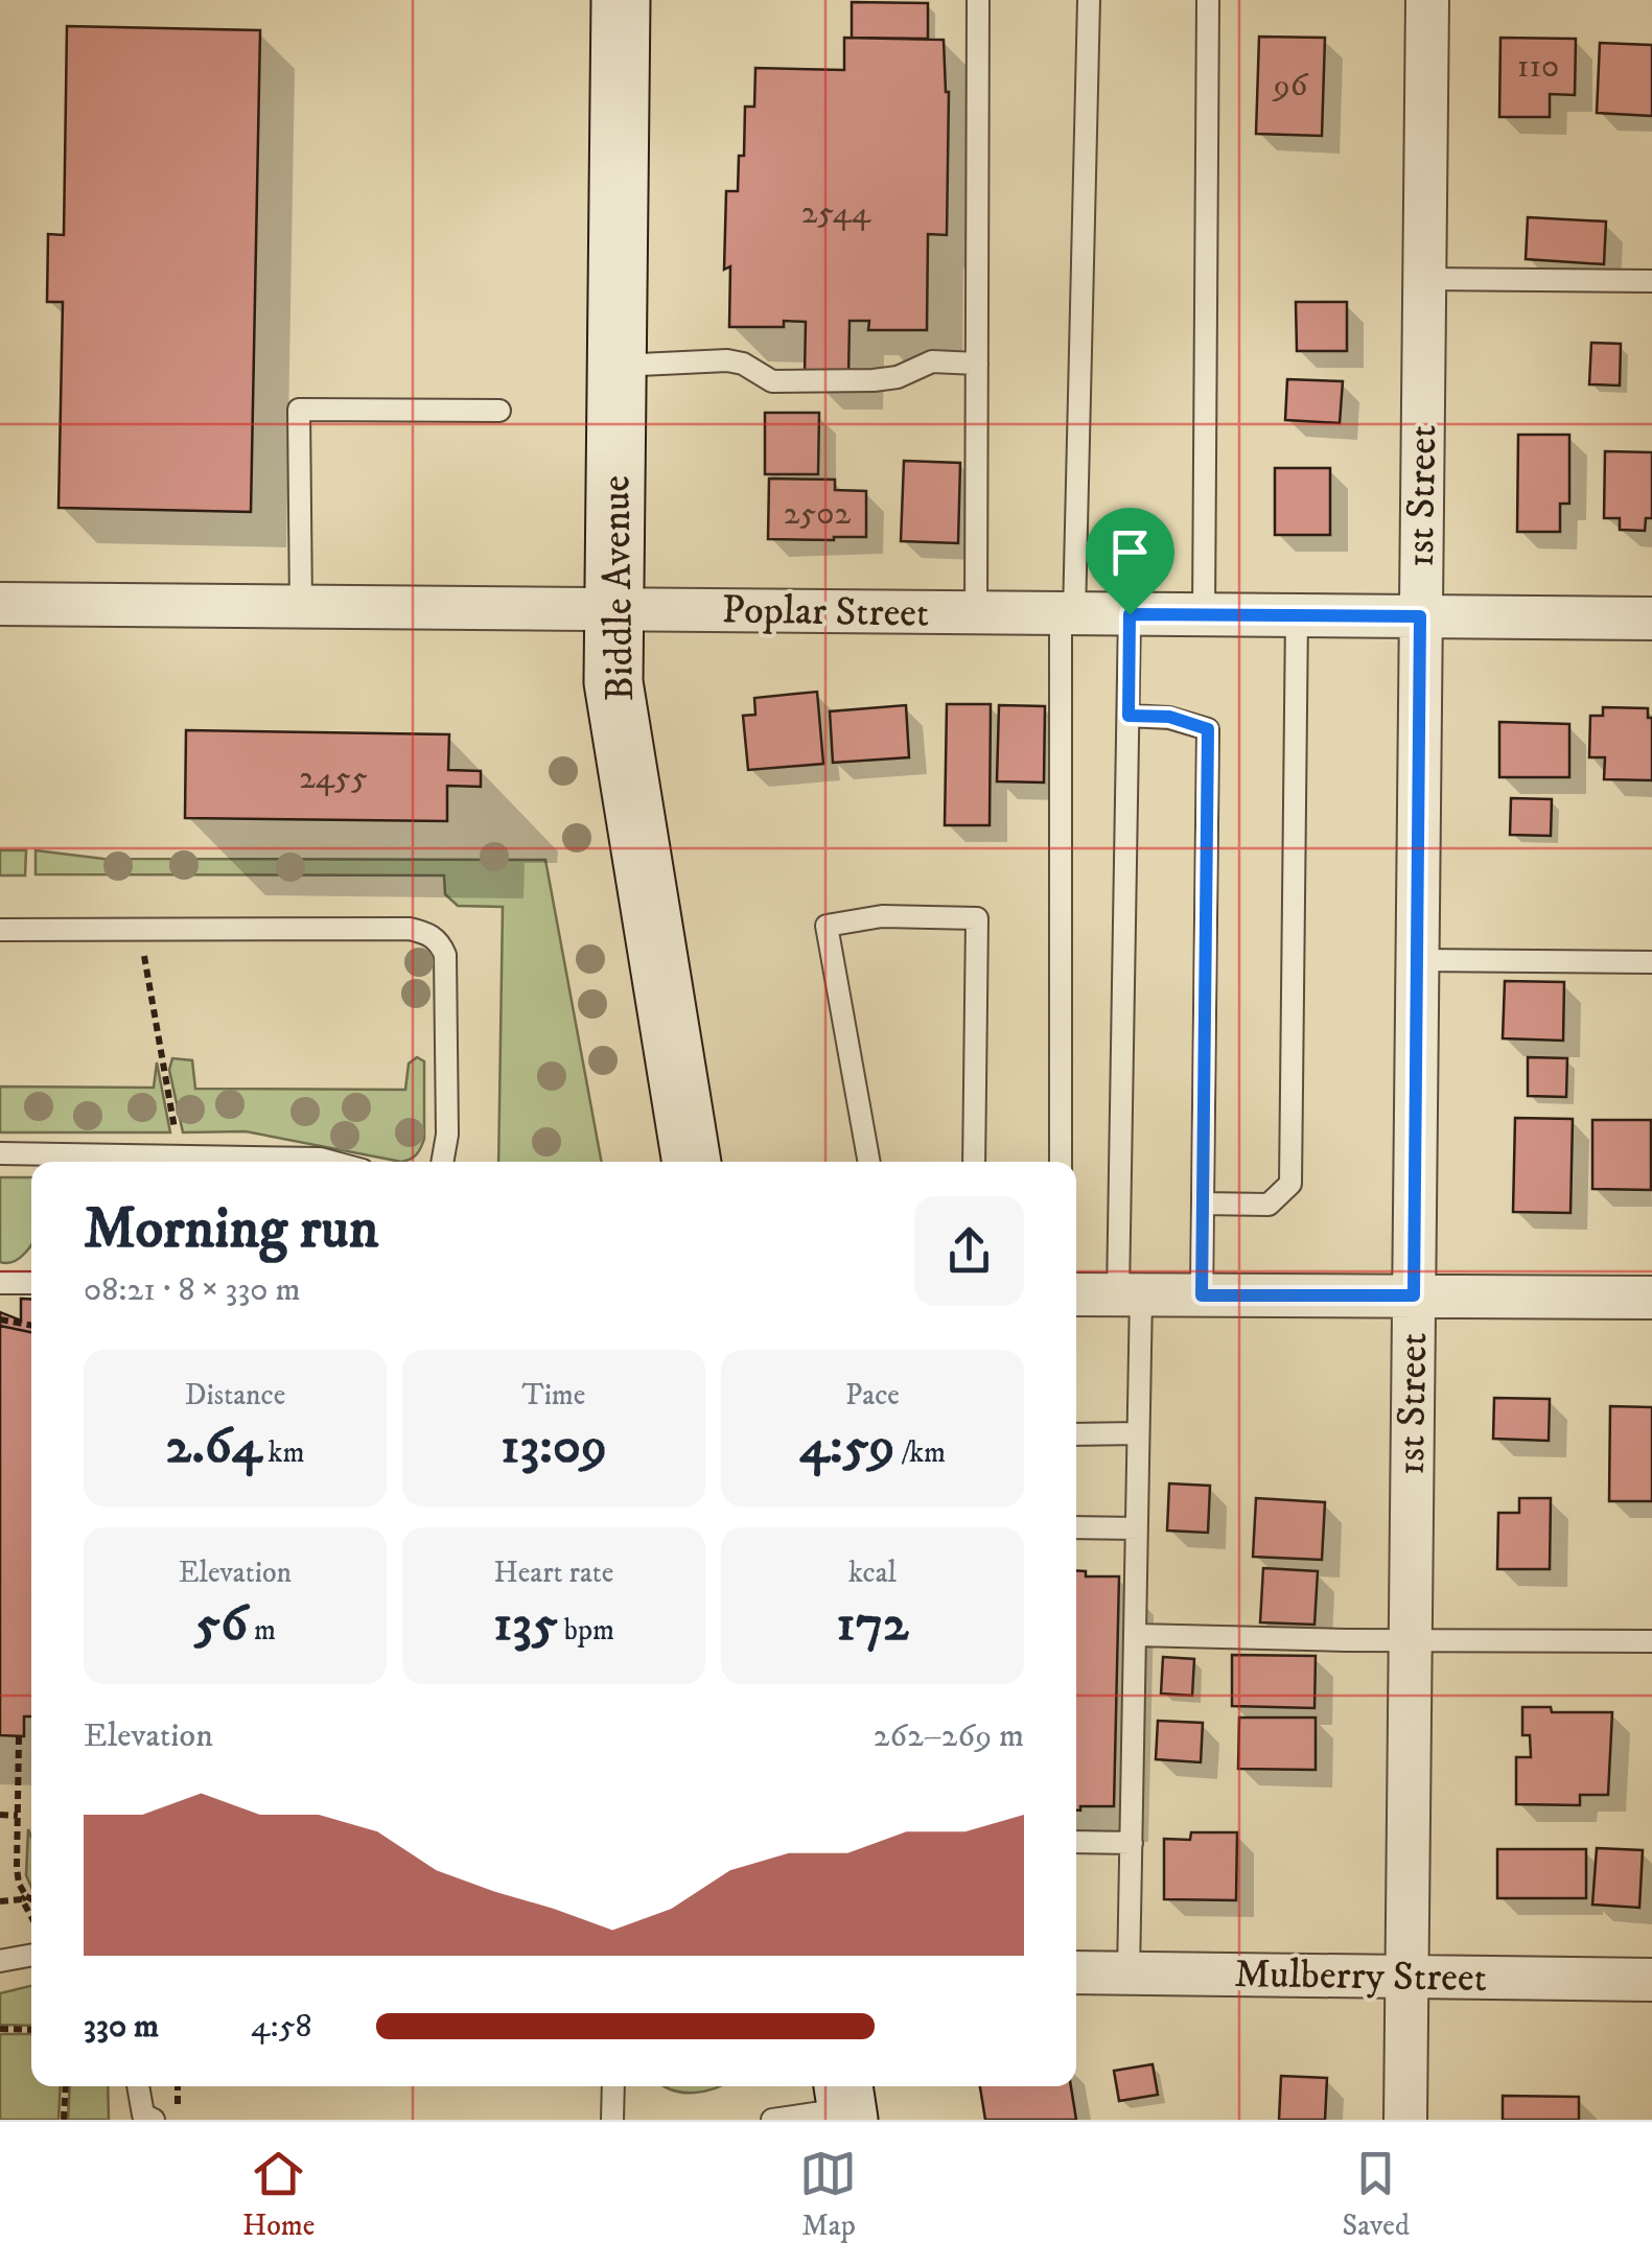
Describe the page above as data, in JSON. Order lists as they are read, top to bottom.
{
  "streets": {
    "main road": ["Biddle Avenue"],
    "street": ["1st Street", "Poplar Street", "Mulberry Street"]
  },
  "crossings": [
    ["1st Street", "Poplar Street"],
    ["1st Street", "Mulberry Street"],
    ["Biddle Avenue", "Poplar Street"]
  ],
  "house_numbers": [
    "110",
    "96",
    "2544",
    "2502",
    "2455"
  ],
  "page": {
    "heading": ["Morning run", "08:21 · 8 × 330 m"],
    "stats": [
      ["Distance", "2.64 km"],
      ["Time", "13:09"],
      ["Pace", "4:59 /km"],
      ["Elevation", "56 m"],
      ["Heart rate", "135 bpm"],
      ["kcal", "172"]
    ],
    "chart": ["Elevation", "262–269 m"],
    "list": [
      {
        "name": "330 m",
        "note": "4:58"
      }
    ],
    "tabs": ["Home", "Map", "Saved"]
  }
}
